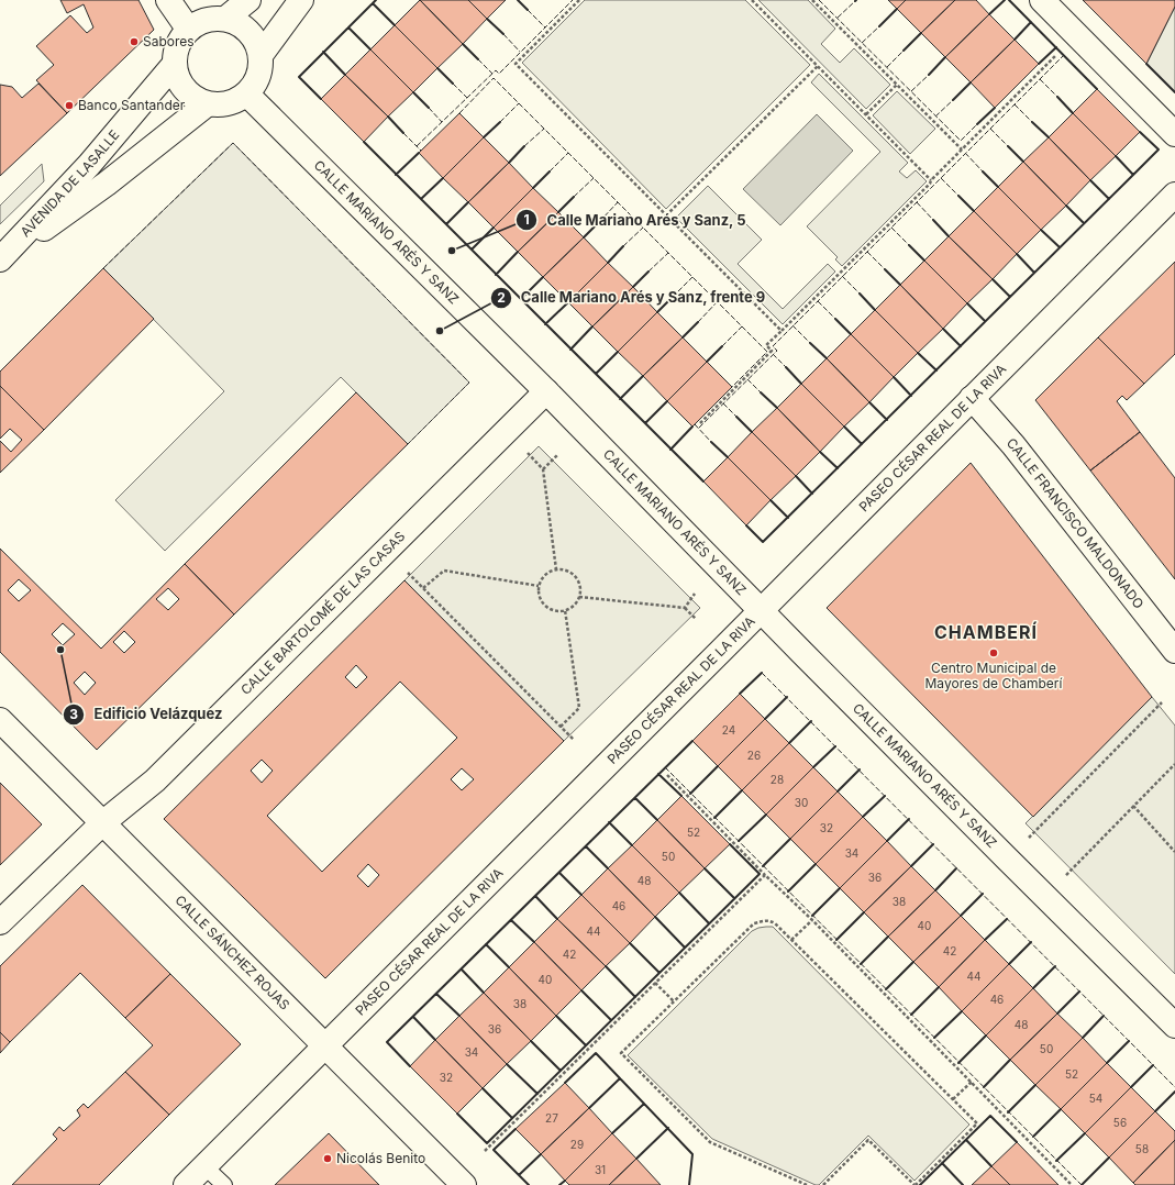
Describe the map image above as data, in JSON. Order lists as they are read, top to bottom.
{
  "streets": {
    "main road": [
      "AVENIDA DE LASALLE",
      "CALLE MARIANO ARÉS Y SANZ",
      "PASEO CÉSAR REAL DE LA RIVA",
      "CALLE FRANCISCO MALDONADO",
      "CALLE BARTOLOMÉ DE LAS CASAS",
      "CALLE SÁNCHEZ ROJAS"
    ]
  },
  "crossings": [
    ["AVENIDA DE LASALLE", "CALLE MARIANO ARÉS Y SANZ"],
    ["CALLE MARIANO ARÉS Y SANZ", "PASEO CÉSAR REAL DE LA RIVA"],
    ["CALLE MARIANO ARÉS Y SANZ", "CALLE BARTOLOMÉ DE LAS CASAS"],
    ["PASEO CÉSAR REAL DE LA RIVA", "CALLE FRANCISCO MALDONADO"],
    ["PASEO CÉSAR REAL DE LA RIVA", "CALLE SÁNCHEZ ROJAS"],
    ["CALLE BARTOLOMÉ DE LAS CASAS", "CALLE SÁNCHEZ ROJAS"]
  ],
  "districts": ["CHAMBERÍ"],
  "places": [
    "Sabores",
    "Banco Santander",
    "Calle Mariano Arés y Sanz, 5",
    "Calle Mariano Arés y Sanz, frente 9",
    "Edificio Velázquez",
    "Centro Municipal de Mayores de Chamberí",
    "Nicolás Benito"
  ],
  "house_numbers": [
    "24",
    "26",
    "28",
    "30",
    "32",
    "52",
    "34",
    "50",
    "36",
    "48",
    "38",
    "46",
    "40",
    "44",
    "42",
    "42",
    "44",
    "40",
    "46",
    "38",
    "48",
    "36",
    "50",
    "34",
    "52",
    "32",
    "54",
    "27",
    "56",
    "29",
    "58",
    "31"
  ]
}
